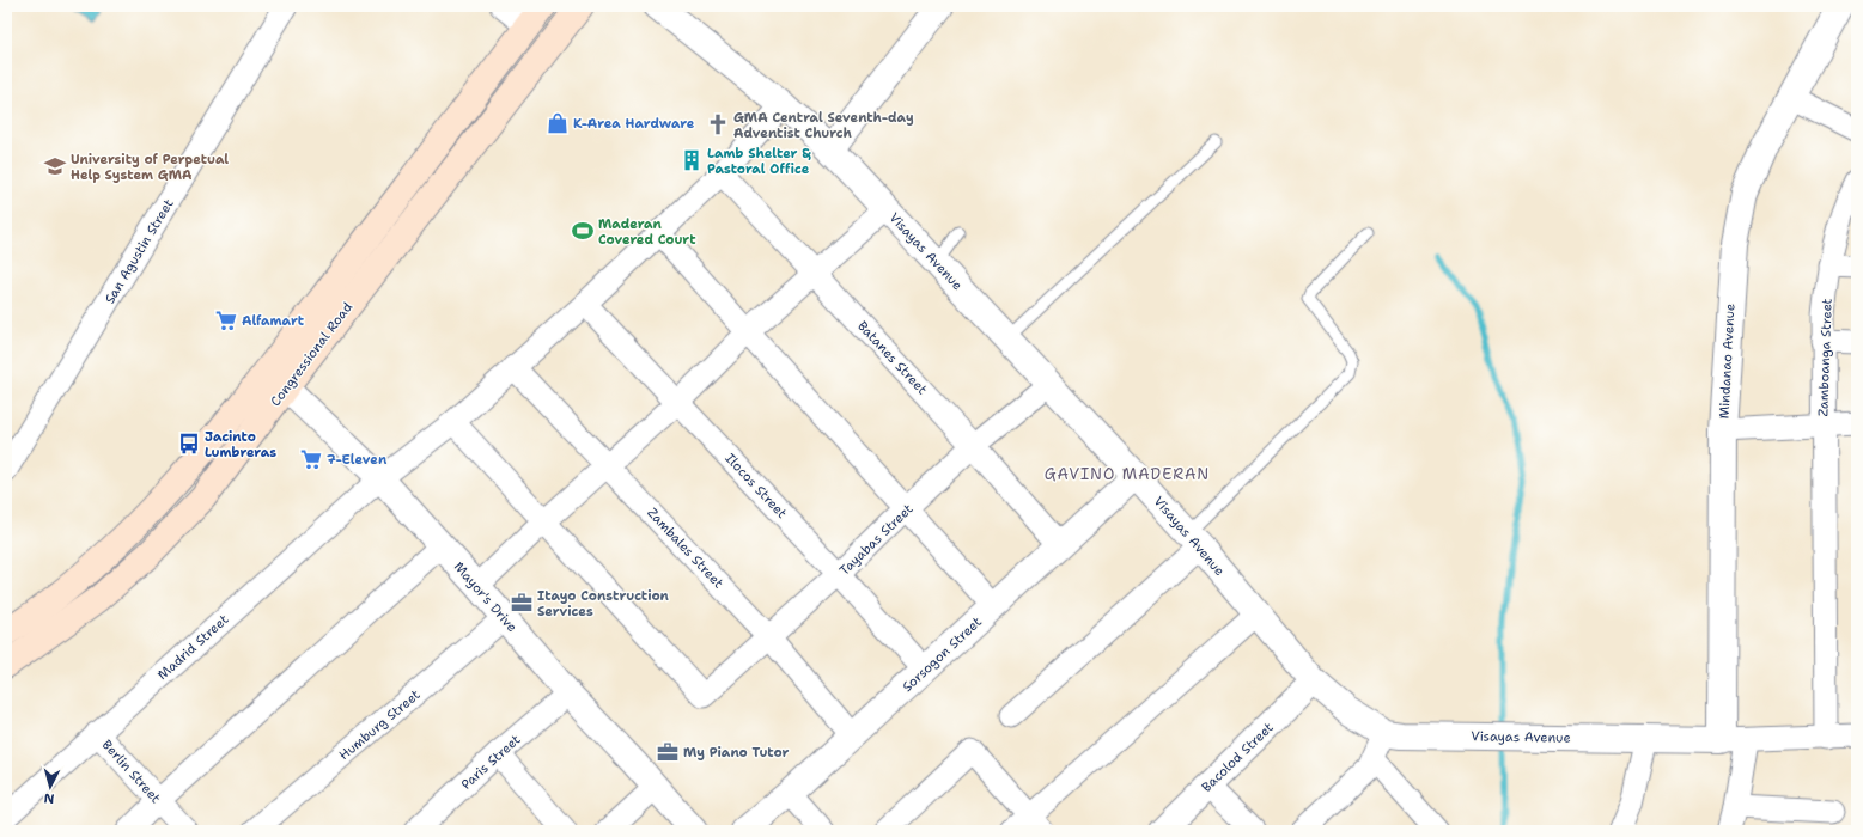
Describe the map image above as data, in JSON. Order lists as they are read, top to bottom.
{
  "streets": {
    "main road": ["Congressional Road"],
    "street": [
      "San Agustin Street",
      "Visayas Avenue",
      "Batanes Street",
      "Zamboanga Street",
      "Mindanao Avenue",
      "Ilocos Street",
      "Tayabas Street",
      "Zambales Street",
      "Mayor's Drive",
      "Madrid Street",
      "Sorsogon Street",
      "Humburg Street",
      "Bacolod Street",
      "Paris Street",
      "Berlin Street"
    ]
  },
  "crossings": [
    ["Visayas Avenue", "Zamboanga Street"],
    ["Visayas Avenue", "Mindanao Avenue"],
    ["Visayas Avenue", "Tayabas Street"],
    ["Visayas Avenue", "Sorsogon Street"],
    ["Visayas Avenue", "Bacolod Street"],
    ["Congressional Road", "Mayor's Drive"],
    ["Batanes Street", "Tayabas Street"],
    ["Batanes Street", "Sorsogon Street"],
    ["Ilocos Street", "Tayabas Street"],
    ["Ilocos Street", "Sorsogon Street"],
    ["Tayabas Street", "Zambales Street"],
    ["Zambales Street", "Sorsogon Street"],
    ["Mayor's Drive", "Madrid Street"],
    ["Mayor's Drive", "Humburg Street"],
    ["Mayor's Drive", "Paris Street"],
    ["Madrid Street", "Berlin Street"]
  ],
  "districts": ["GAVINO MADERAN"],
  "places": {
    "shop": ["K-Area Hardware"],
    "church": ["GMA Central Seventh-day Adventist Church"],
    "building": ["Lamb Shelter & Pastoral Office"],
    "school or university": ["University of Perpetual Help System GMA"],
    "sports": ["Maderan Covered Court"],
    "supermarket": ["Alfamart", "7-Eleven"],
    "bus stop": ["Jacinto Lumbreras"],
    "office": ["Itayo Construction Services", "My Piano Tutor"]
  },
  "north": "bottom"
}
